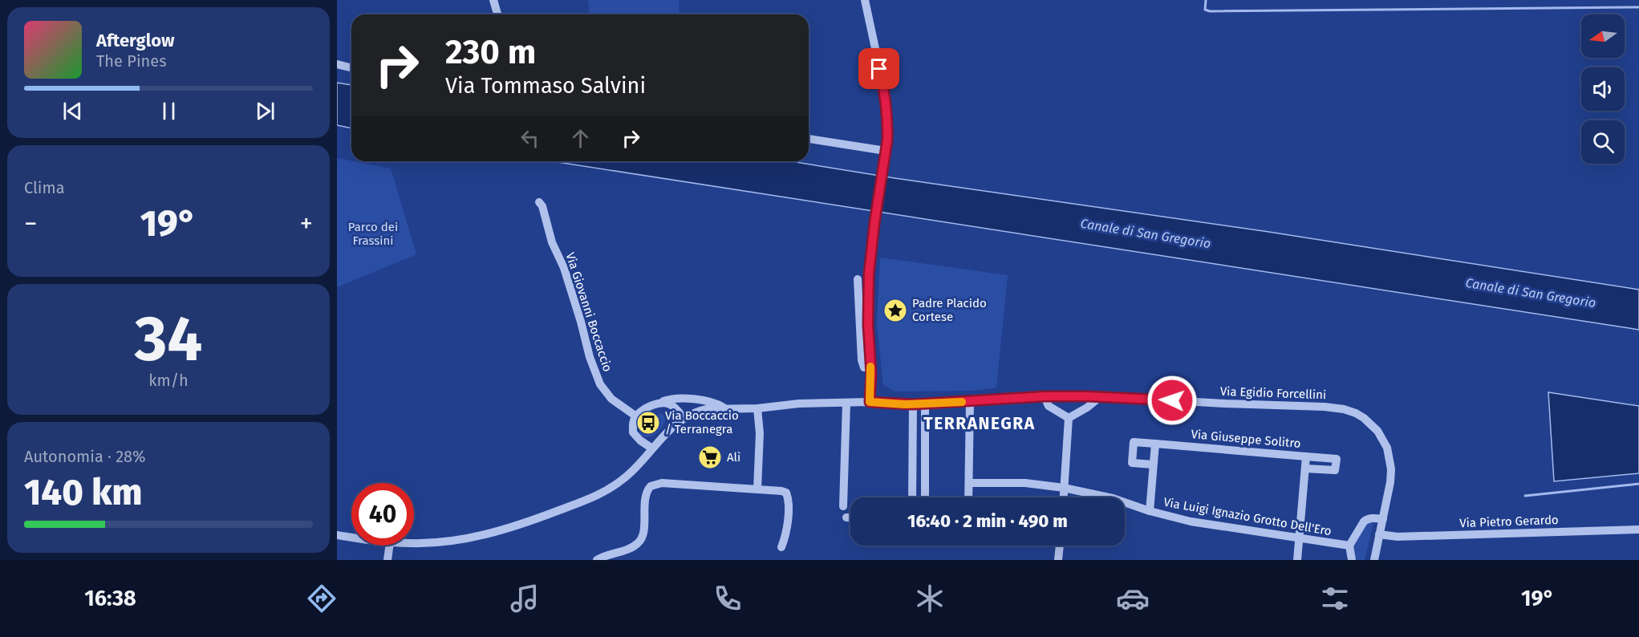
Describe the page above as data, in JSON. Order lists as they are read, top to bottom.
{
  "streets": {
    "street": [
      "Via Giovanni Boccaccio",
      "Via Egidio Forcellini",
      "Via Giuseppe Solitro",
      "Via Luigi Ignazio Grotto Dell'Ero",
      "Via Pietro Gerardo"
    ]
  },
  "crossings": [
    ["Via Egidio Forcellini", "Via Pietro Gerardo"],
    ["Via Giuseppe Solitro", "Via Luigi Ignazio Grotto Dell'Ero"]
  ],
  "districts": ["TERRANEGRA"],
  "water": ["Canale di San Gregorio"],
  "parks": ["Parco dei Frassini"],
  "places": {
    "place": ["Padre Placido Cortese"],
    "bus stop": ["Via Boccaccio / Terranegra"],
    "supermarket": ["Alì"]
  },
  "north": "left",
  "page": {
    "turn": ["230 m", "Via Tommaso Salvini"],
    "song": ["Afterglow", "The Pines"],
    "tile": [
      "Clima",
      ["34", "km/h"],
      ["Autonomia · 28%", "140 km"]
    ],
    "heat": ["−", "19°", "+"],
    "limit": "40",
    "trip": "16:40 · 2 min · 490 m",
    "tabs": ["16:38", "19°"]
  }
}
